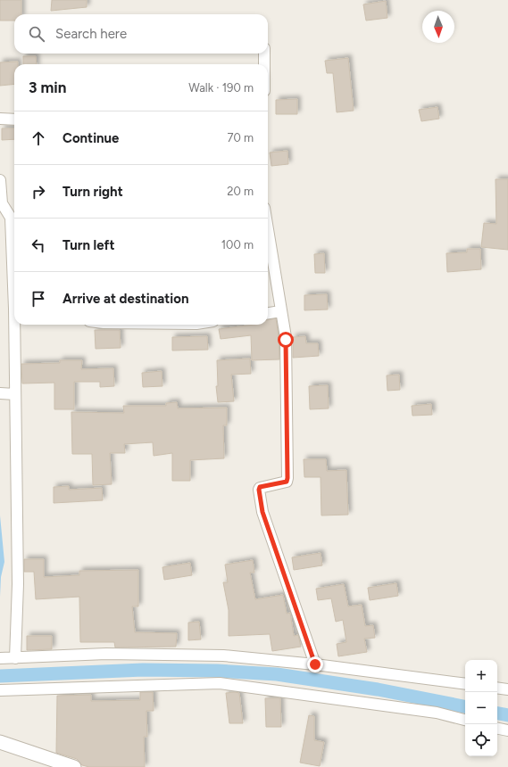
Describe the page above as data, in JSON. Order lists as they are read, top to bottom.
{
  "north": "bottom",
  "page": {
    "search": "Search here",
    "heading": ["3 min", "Walk · 190 m"],
    "list": [
      ["Continue", "70 m"],
      ["Turn right", "20 m"],
      ["Turn left", "100 m"],
      "Arrive at destination"
    ],
    "map_buttons": ["+", "−"]
  }
}
